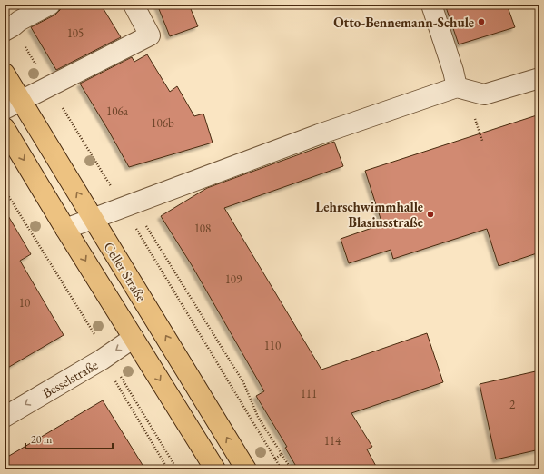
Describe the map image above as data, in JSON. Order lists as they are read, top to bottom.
{
  "streets": {
    "main road": ["Celler Straße"],
    "street": ["Besselstraße"]
  },
  "crossings": [
    ["Celler Straße", "Besselstraße"]
  ],
  "one_way": ["Besselstraße"],
  "places": ["Otto-Bennemann-Schule", "Lehrschwimmhalle Blasiusstraße"],
  "house_numbers": [
    "105",
    "106a",
    "106b",
    "108",
    "109",
    "10",
    "110",
    "111",
    "2",
    "114"
  ],
  "scale_bar": "20 m"
}
